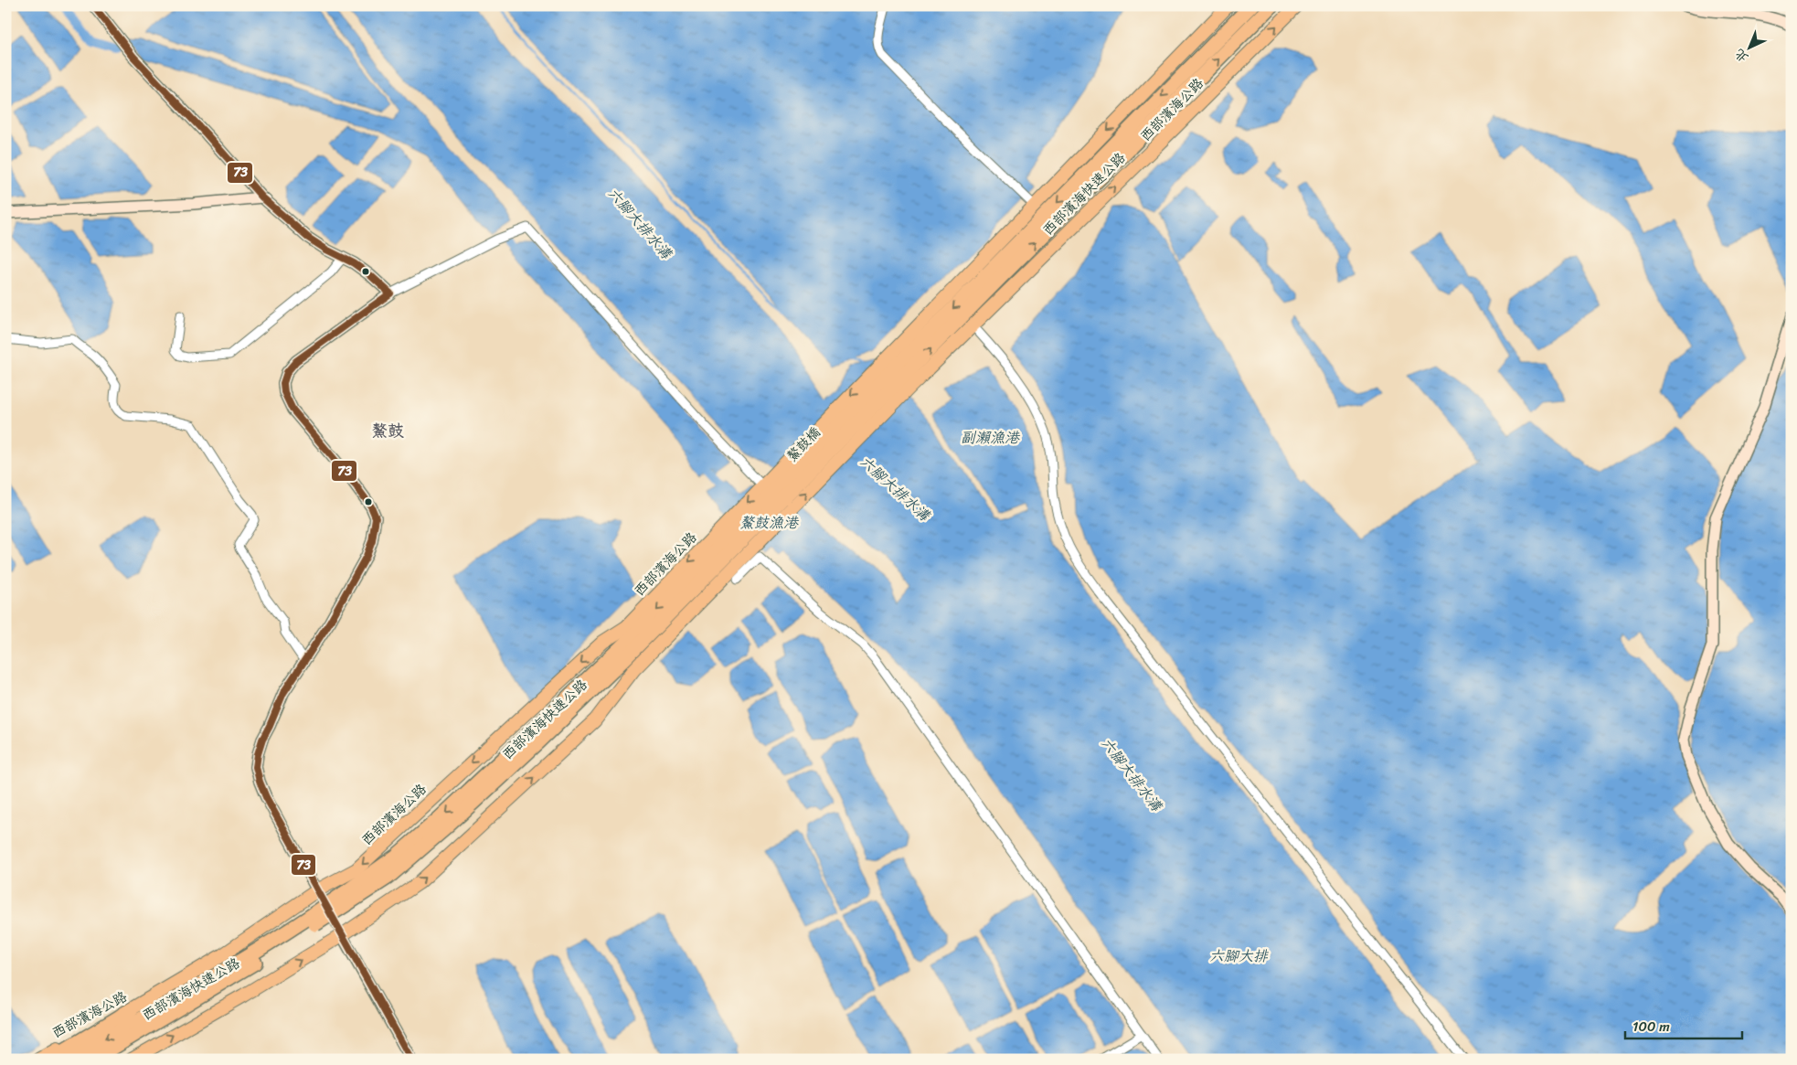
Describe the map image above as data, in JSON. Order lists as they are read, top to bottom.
{
  "streets": {
    "highway": ["西部濱海快速公路", "鰲鼓橋"],
    "main road": ["西部濱海公路"]
  },
  "crossings": [
    ["西部濱海公路", "西部濱海快速公路"],
    ["西部濱海公路", "鰲鼓橋"],
    ["西部濱海快速公路", "鰲鼓橋"]
  ],
  "districts": ["鰲鼓"],
  "water": [
    "六腳大排水溝",
    "副瀨漁港",
    "鰲鼓漁港",
    "六腳大排"
  ],
  "lines": ["transit line 73"],
  "scale_bar": "100 m",
  "north": "bottom left"
}
